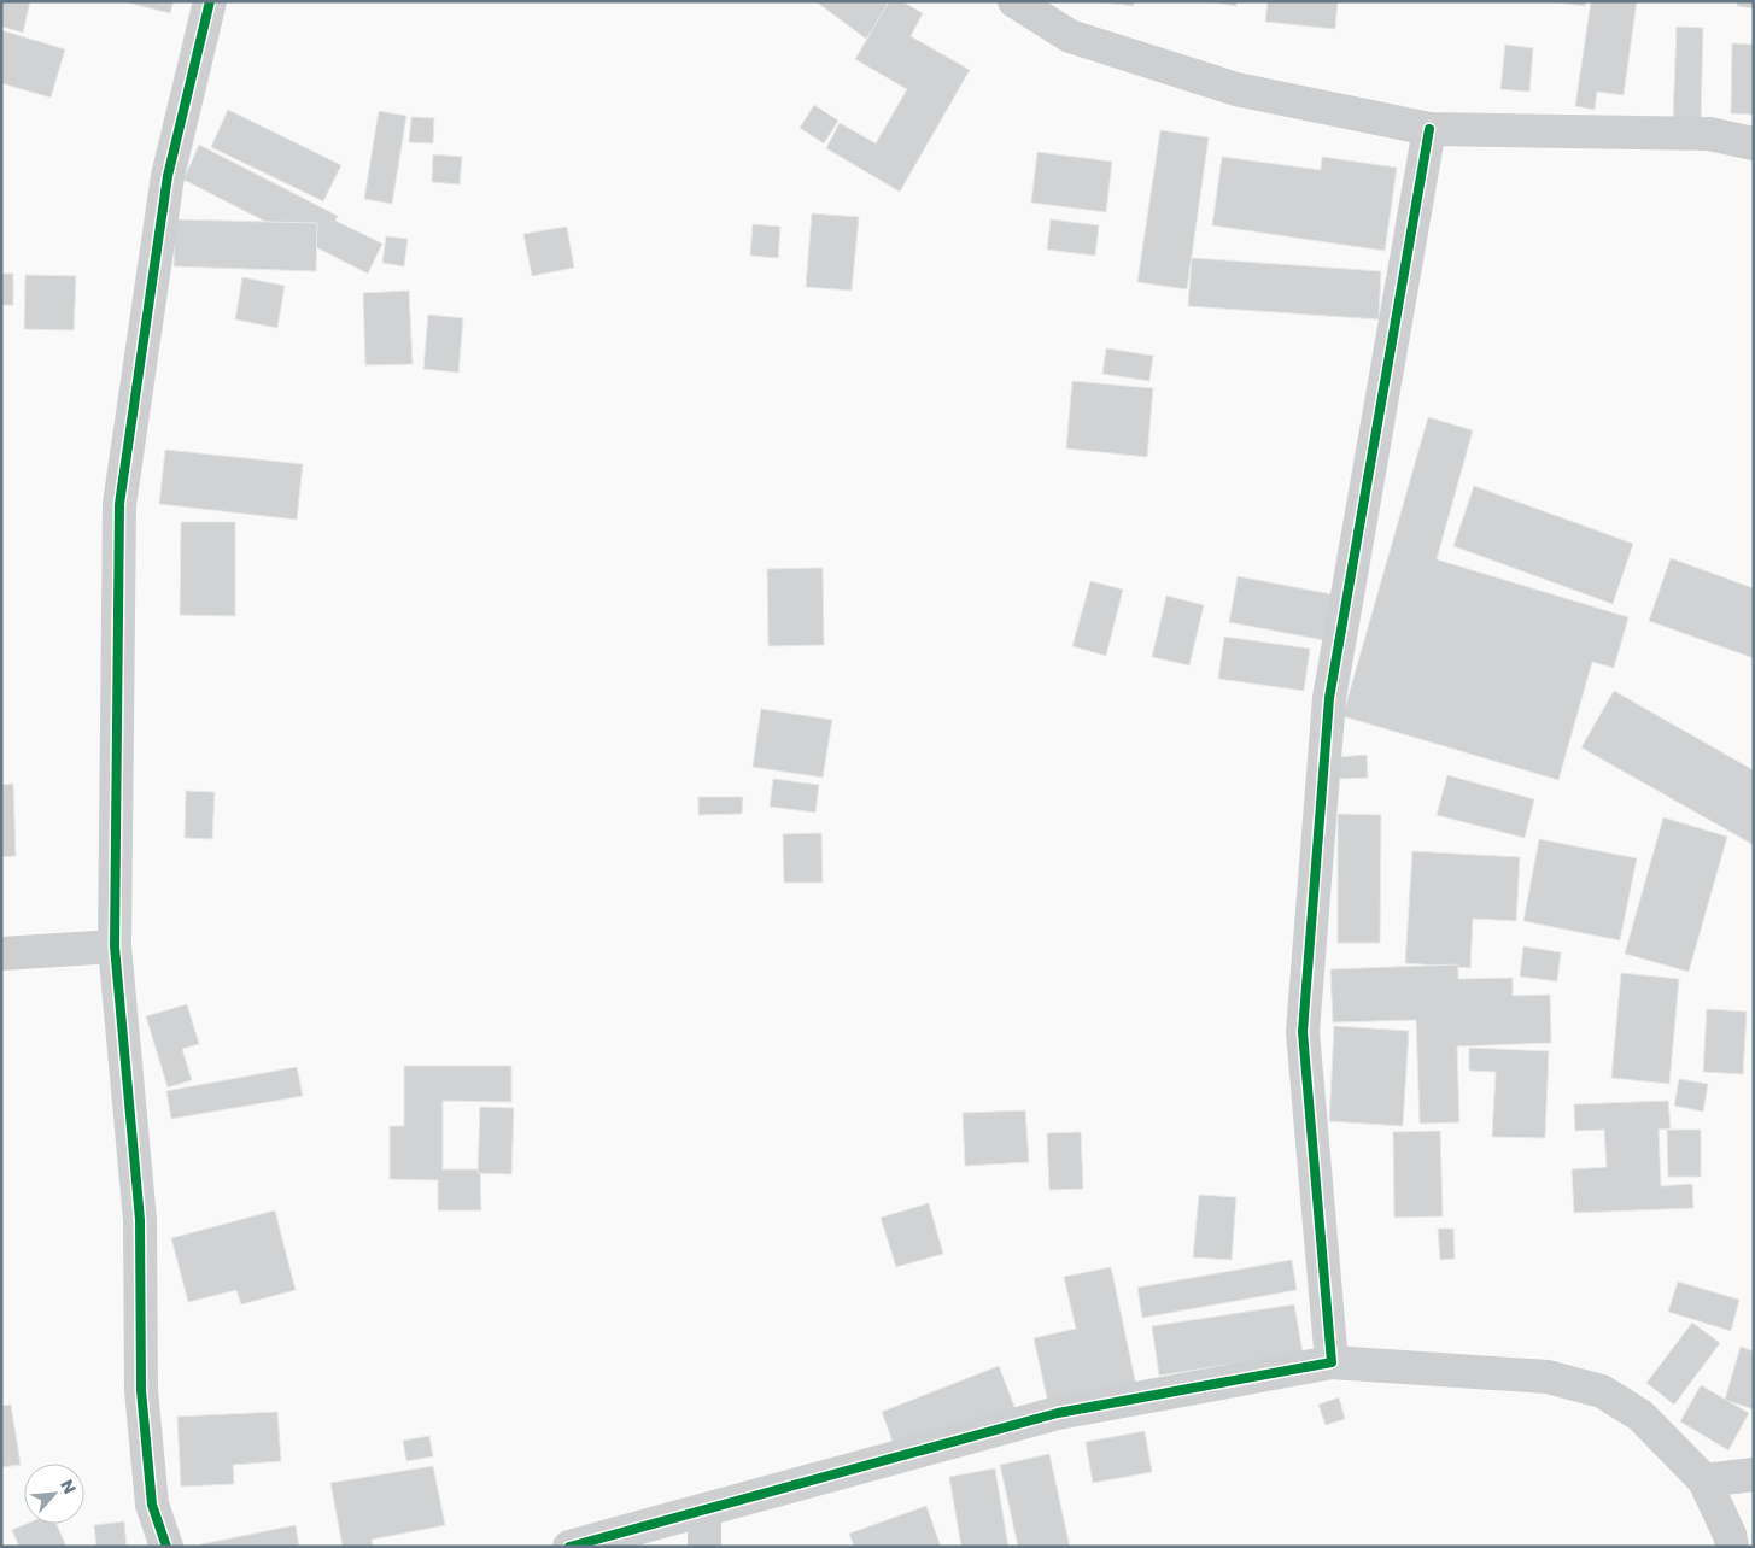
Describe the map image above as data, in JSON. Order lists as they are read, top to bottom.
{
  "north": "top right"
}
